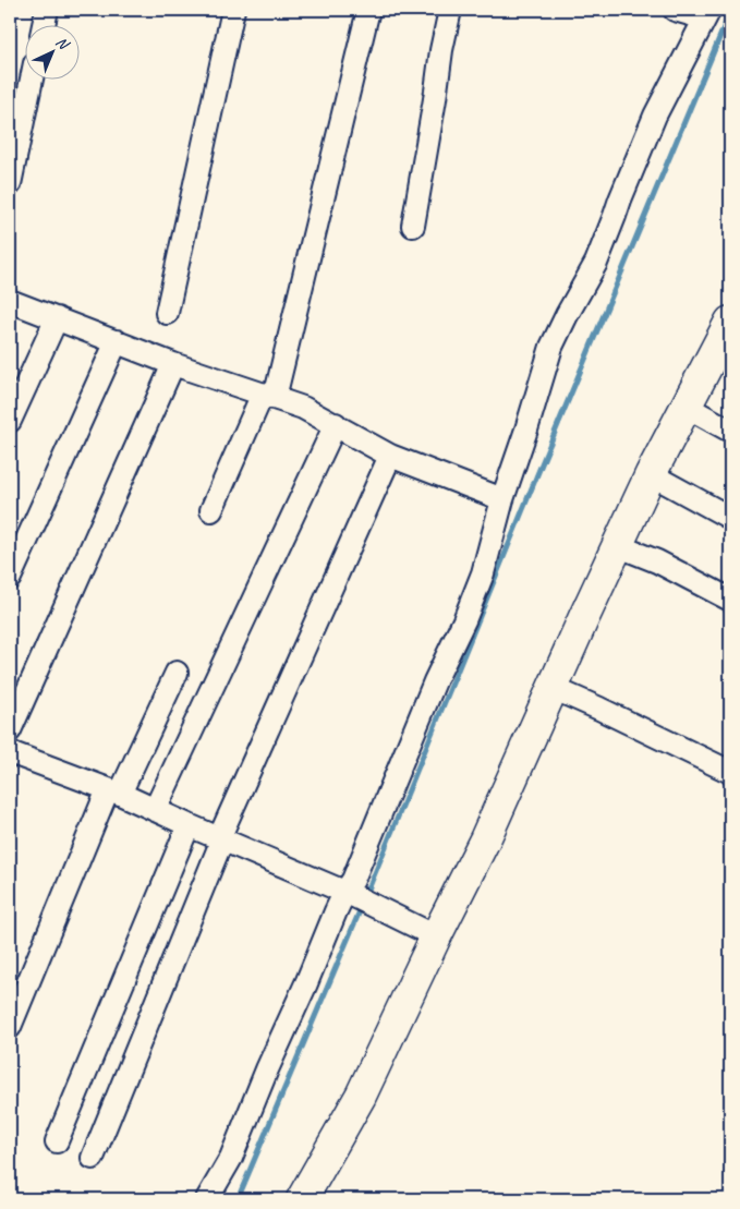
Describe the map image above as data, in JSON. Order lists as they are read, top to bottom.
{
  "north": "top right"
}
